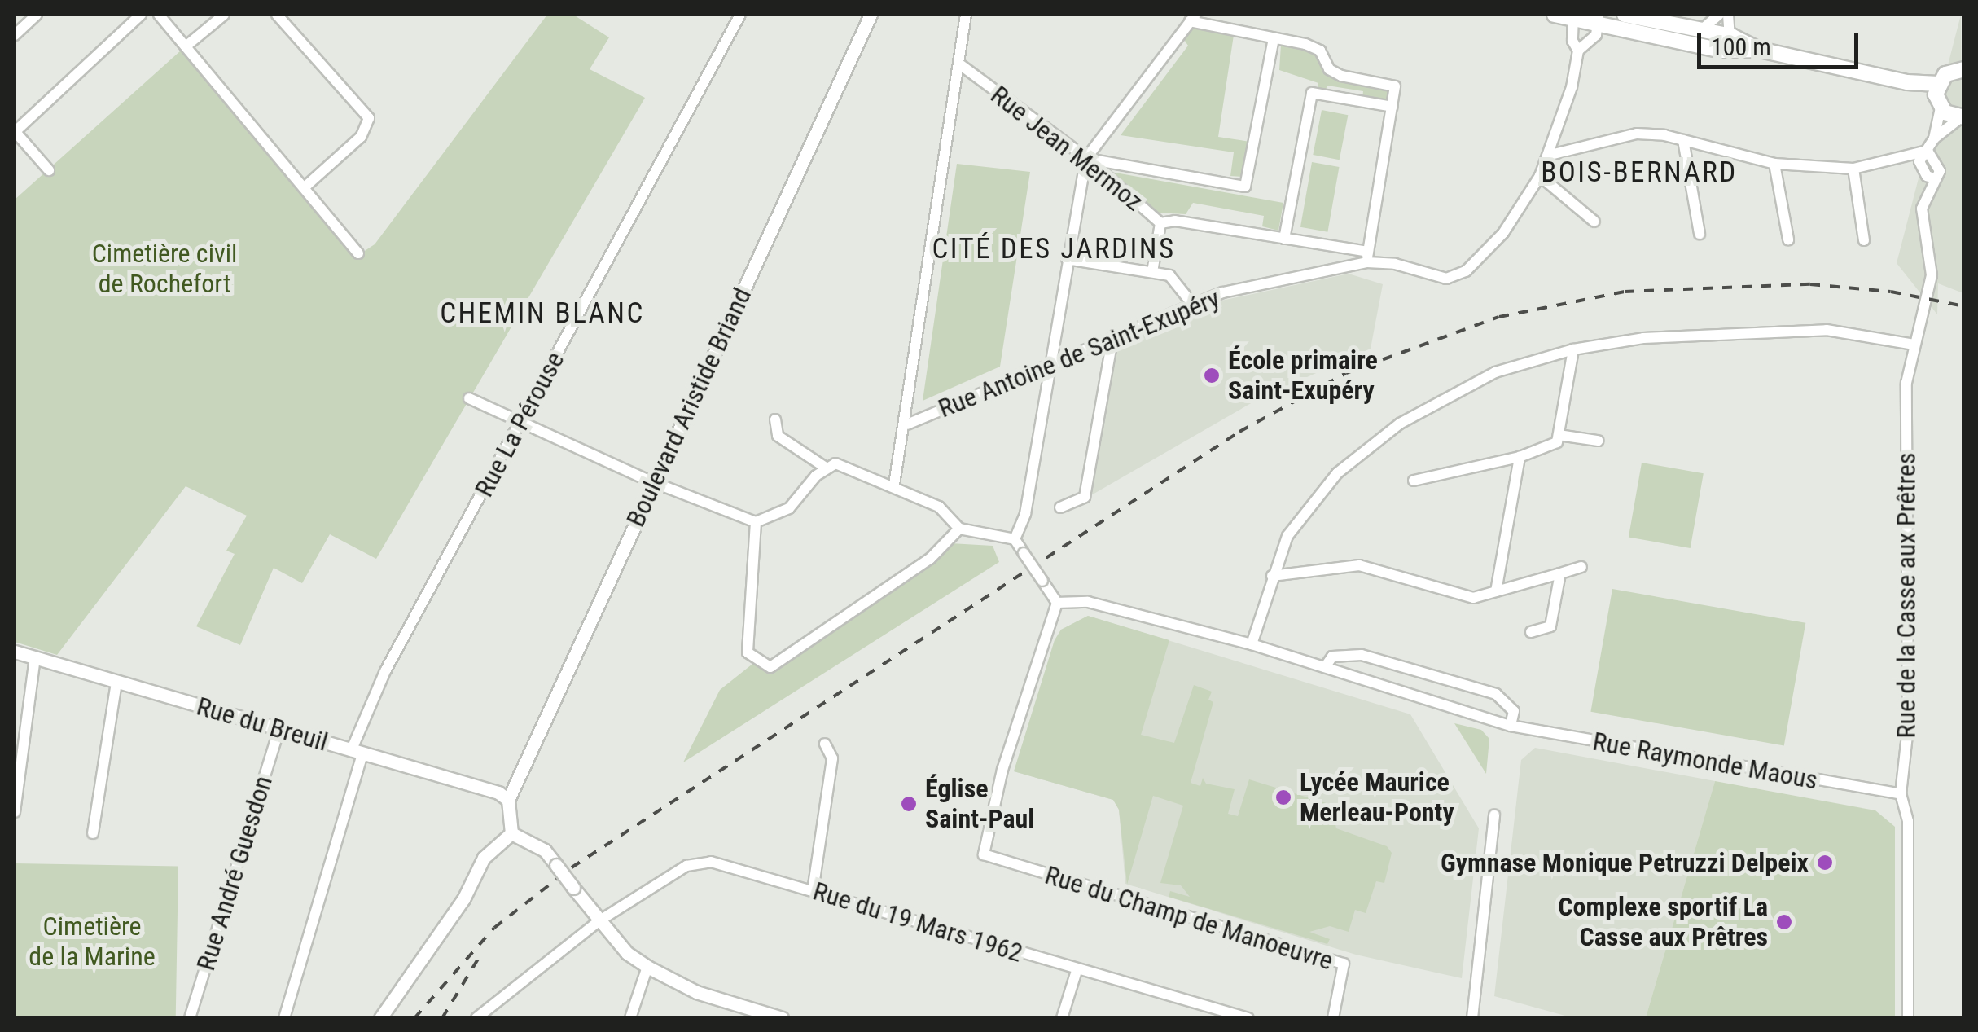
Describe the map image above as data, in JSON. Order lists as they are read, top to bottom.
{
  "streets": {
    "street": [
      "Rue Jean Mermoz",
      "Rue Antoine de Saint-Exupéry",
      "Boulevard Aristide Briand",
      "Rue La Pérouse",
      "Rue de la Casse aux Prêtres",
      "Rue du Breuil",
      "Rue Raymonde Maous",
      "Rue André Guesdon",
      "Rue du Champ de Manoeuvre",
      "Rue du 19 Mars 1962"
    ]
  },
  "crossings": [
    ["Rue Jean Mermoz", "Rue Antoine de Saint-Exupéry"],
    ["Boulevard Aristide Briand", "Rue du Breuil"],
    ["Rue La Pérouse", "Rue du Breuil"],
    ["Rue de la Casse aux Prêtres", "Rue Raymonde Maous"],
    ["Rue du Breuil", "Rue André Guesdon"],
    ["Rue Raymonde Maous", "Rue du Champ de Manoeuvre"]
  ],
  "districts": ["BOIS-BERNARD", "CITÉ DES JARDINS", "CHEMIN BLANC"],
  "parks": ["Cimetière civil de Rochefort", "Cimetière de la Marine"],
  "places": [
    "École primaire Saint-Exupéry",
    "Lycée Maurice Merleau-Ponty",
    "Église Saint-Paul",
    "Gymnase Monique Petruzzi Delpeix",
    "Complexe sportif La Casse aux Prêtres"
  ],
  "scale_bar": "100 m"
}
